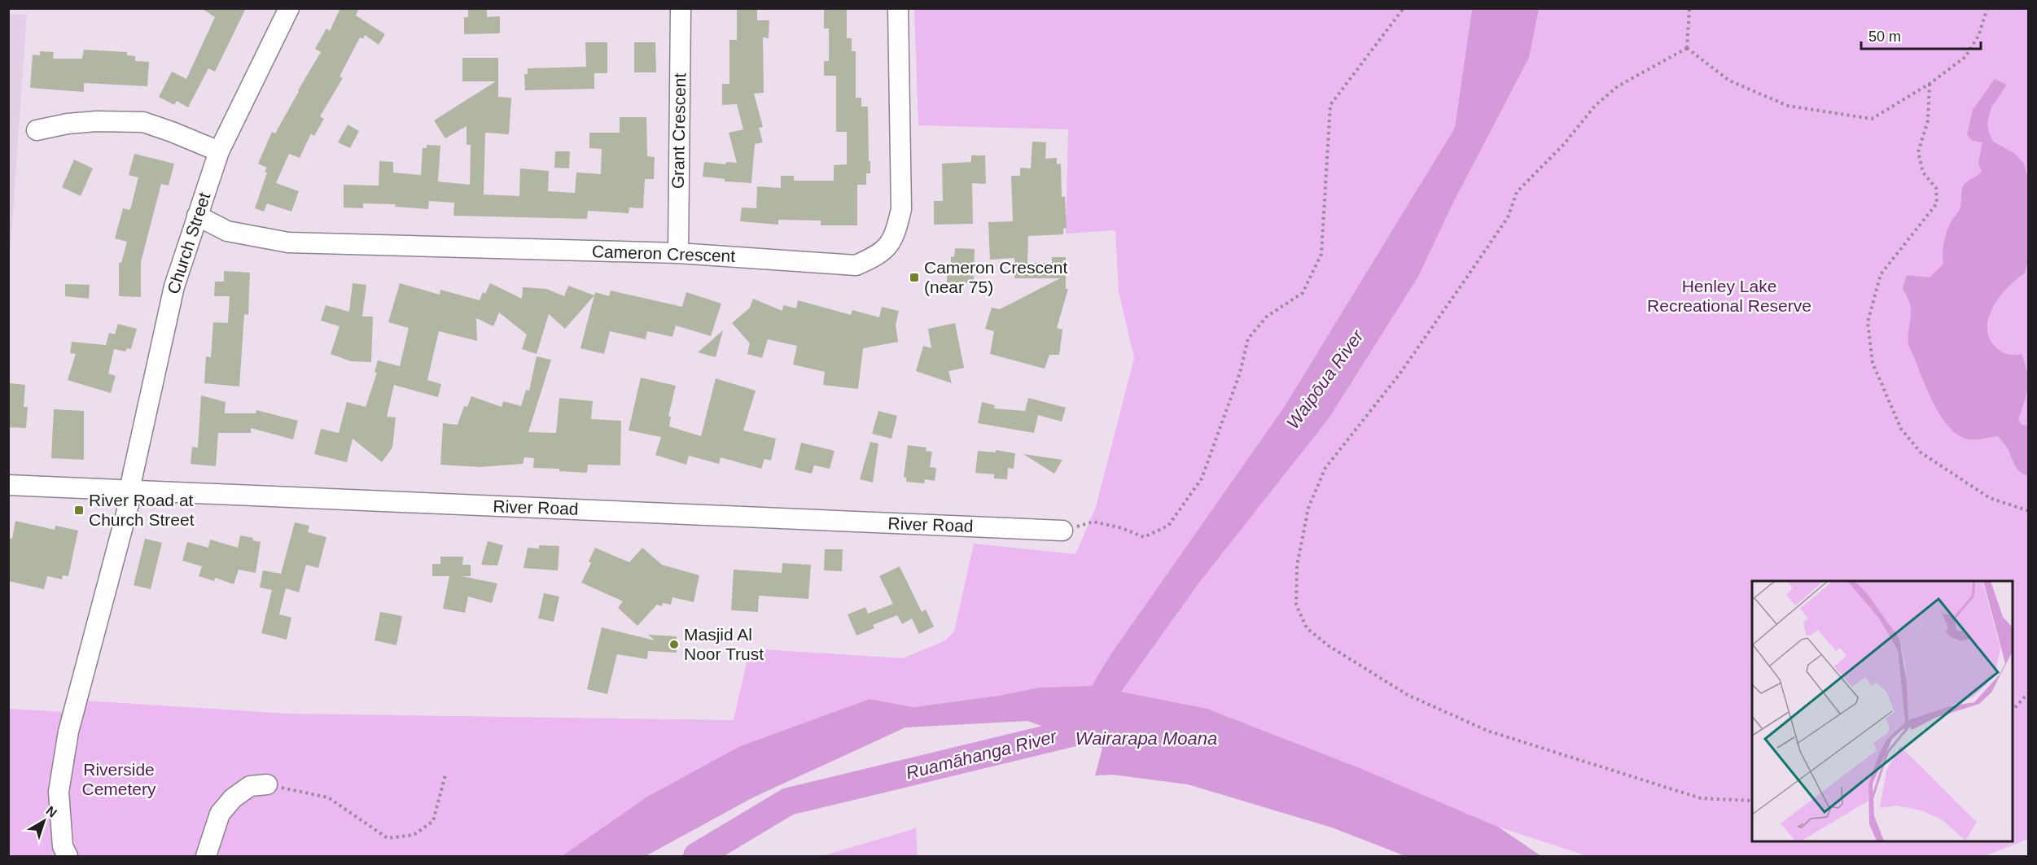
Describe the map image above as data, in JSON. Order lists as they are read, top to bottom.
{
  "streets": {
    "street": [
      "Grant Crescent",
      "Church Street",
      "Cameron Crescent",
      "River Road"
    ]
  },
  "crossings": [
    ["Grant Crescent", "Cameron Crescent"],
    ["Church Street", "Cameron Crescent"],
    ["Church Street", "River Road"]
  ],
  "water": ["Waipōua River", "Wairarapa Moana", "Ruamāhanga River"],
  "parks": ["Henley Lake Recreational Reserve", "Riverside Cemetery"],
  "places": {
    "transit": ["Cameron Crescent (near 75)", "River Road at Church Street"],
    "other": ["Masjid Al Noor Trust"]
  },
  "scale_bar": "50 m",
  "north": "top right"
}
